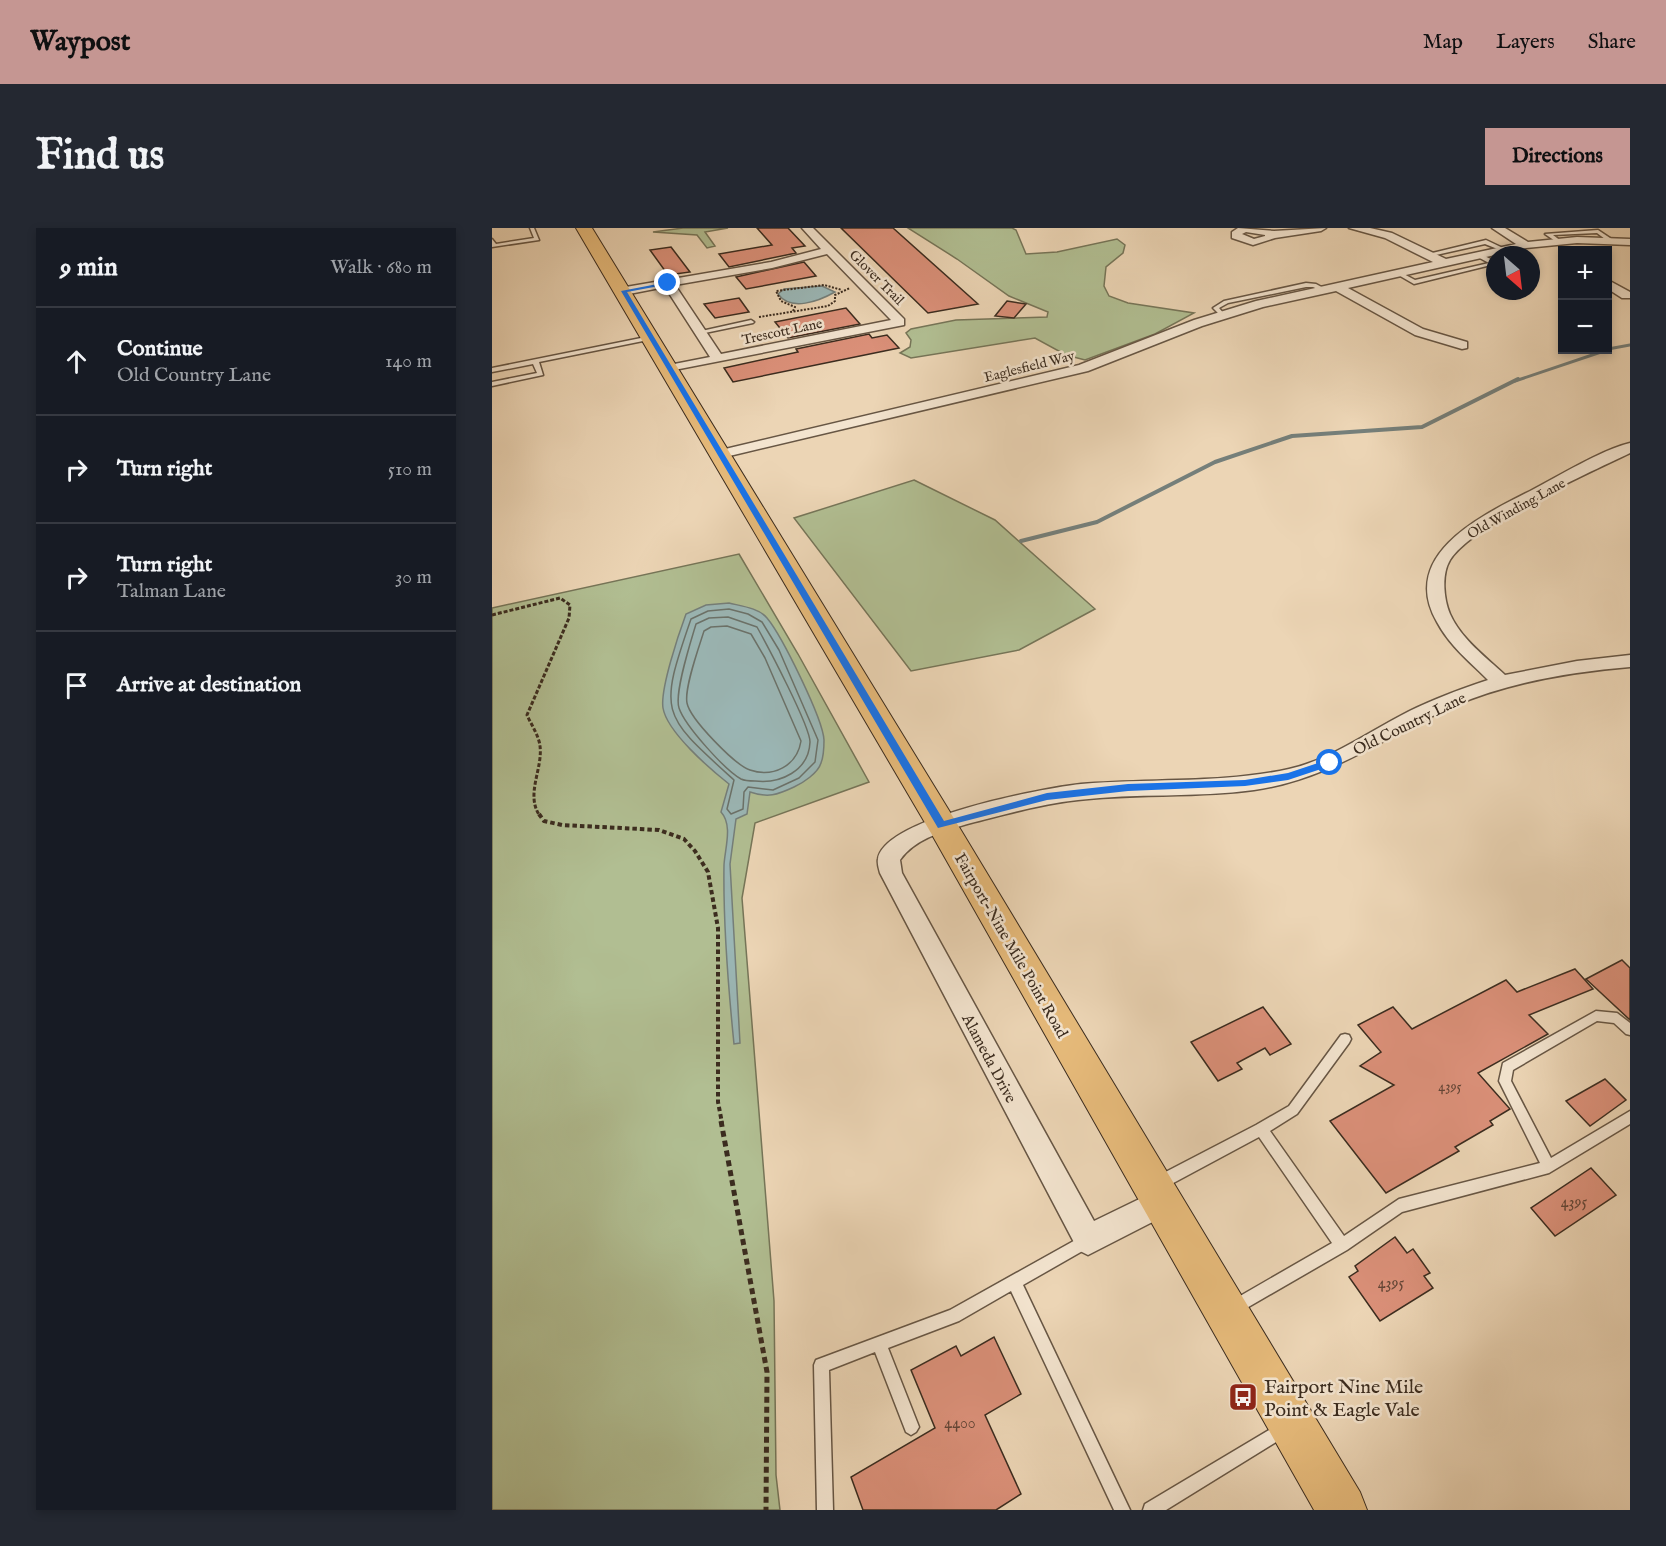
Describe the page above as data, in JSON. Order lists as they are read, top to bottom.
{
  "streets": {
    "main road": ["Fairport-Nine Mile Point Road"],
    "street": [
      "Glover Trail",
      "Trescott Lane",
      "Eaglesfield Way",
      "Old Winding Lane",
      "Old Country Lane",
      "Alameda Drive"
    ]
  },
  "crossings": [
    ["Glover Trail", "Trescott Lane"],
    ["Trescott Lane", "Fairport-Nine Mile Point Road"],
    ["Eaglesfield Way", "Fairport-Nine Mile Point Road"],
    ["Old Winding Lane", "Old Country Lane"],
    ["Old Country Lane", "Fairport-Nine Mile Point Road"],
    ["Old Country Lane", "Alameda Drive"],
    ["Fairport-Nine Mile Point Road", "Alameda Drive"]
  ],
  "places": {
    "bus stop": ["Fairport Nine Mile Point & Eagle Vale"]
  },
  "house_numbers": [
    "4395",
    "4395",
    "4395",
    "4400"
  ],
  "north": "bottom right",
  "page": {
    "header": "Waypost",
    "nav": ["Map", "Layers", "Share"],
    "buttons": "Directions",
    "title": "Find us",
    "heading": ["9 min", "Walk · 680 m"],
    "map_buttons": ["+", "−"],
    "list": [
      ["Continue", "Old Country Lane", "140 m"],
      ["Turn right", "510 m"],
      ["Turn right", "Talman Lane", "30 m"],
      "Arrive at destination"
    ]
  }
}
